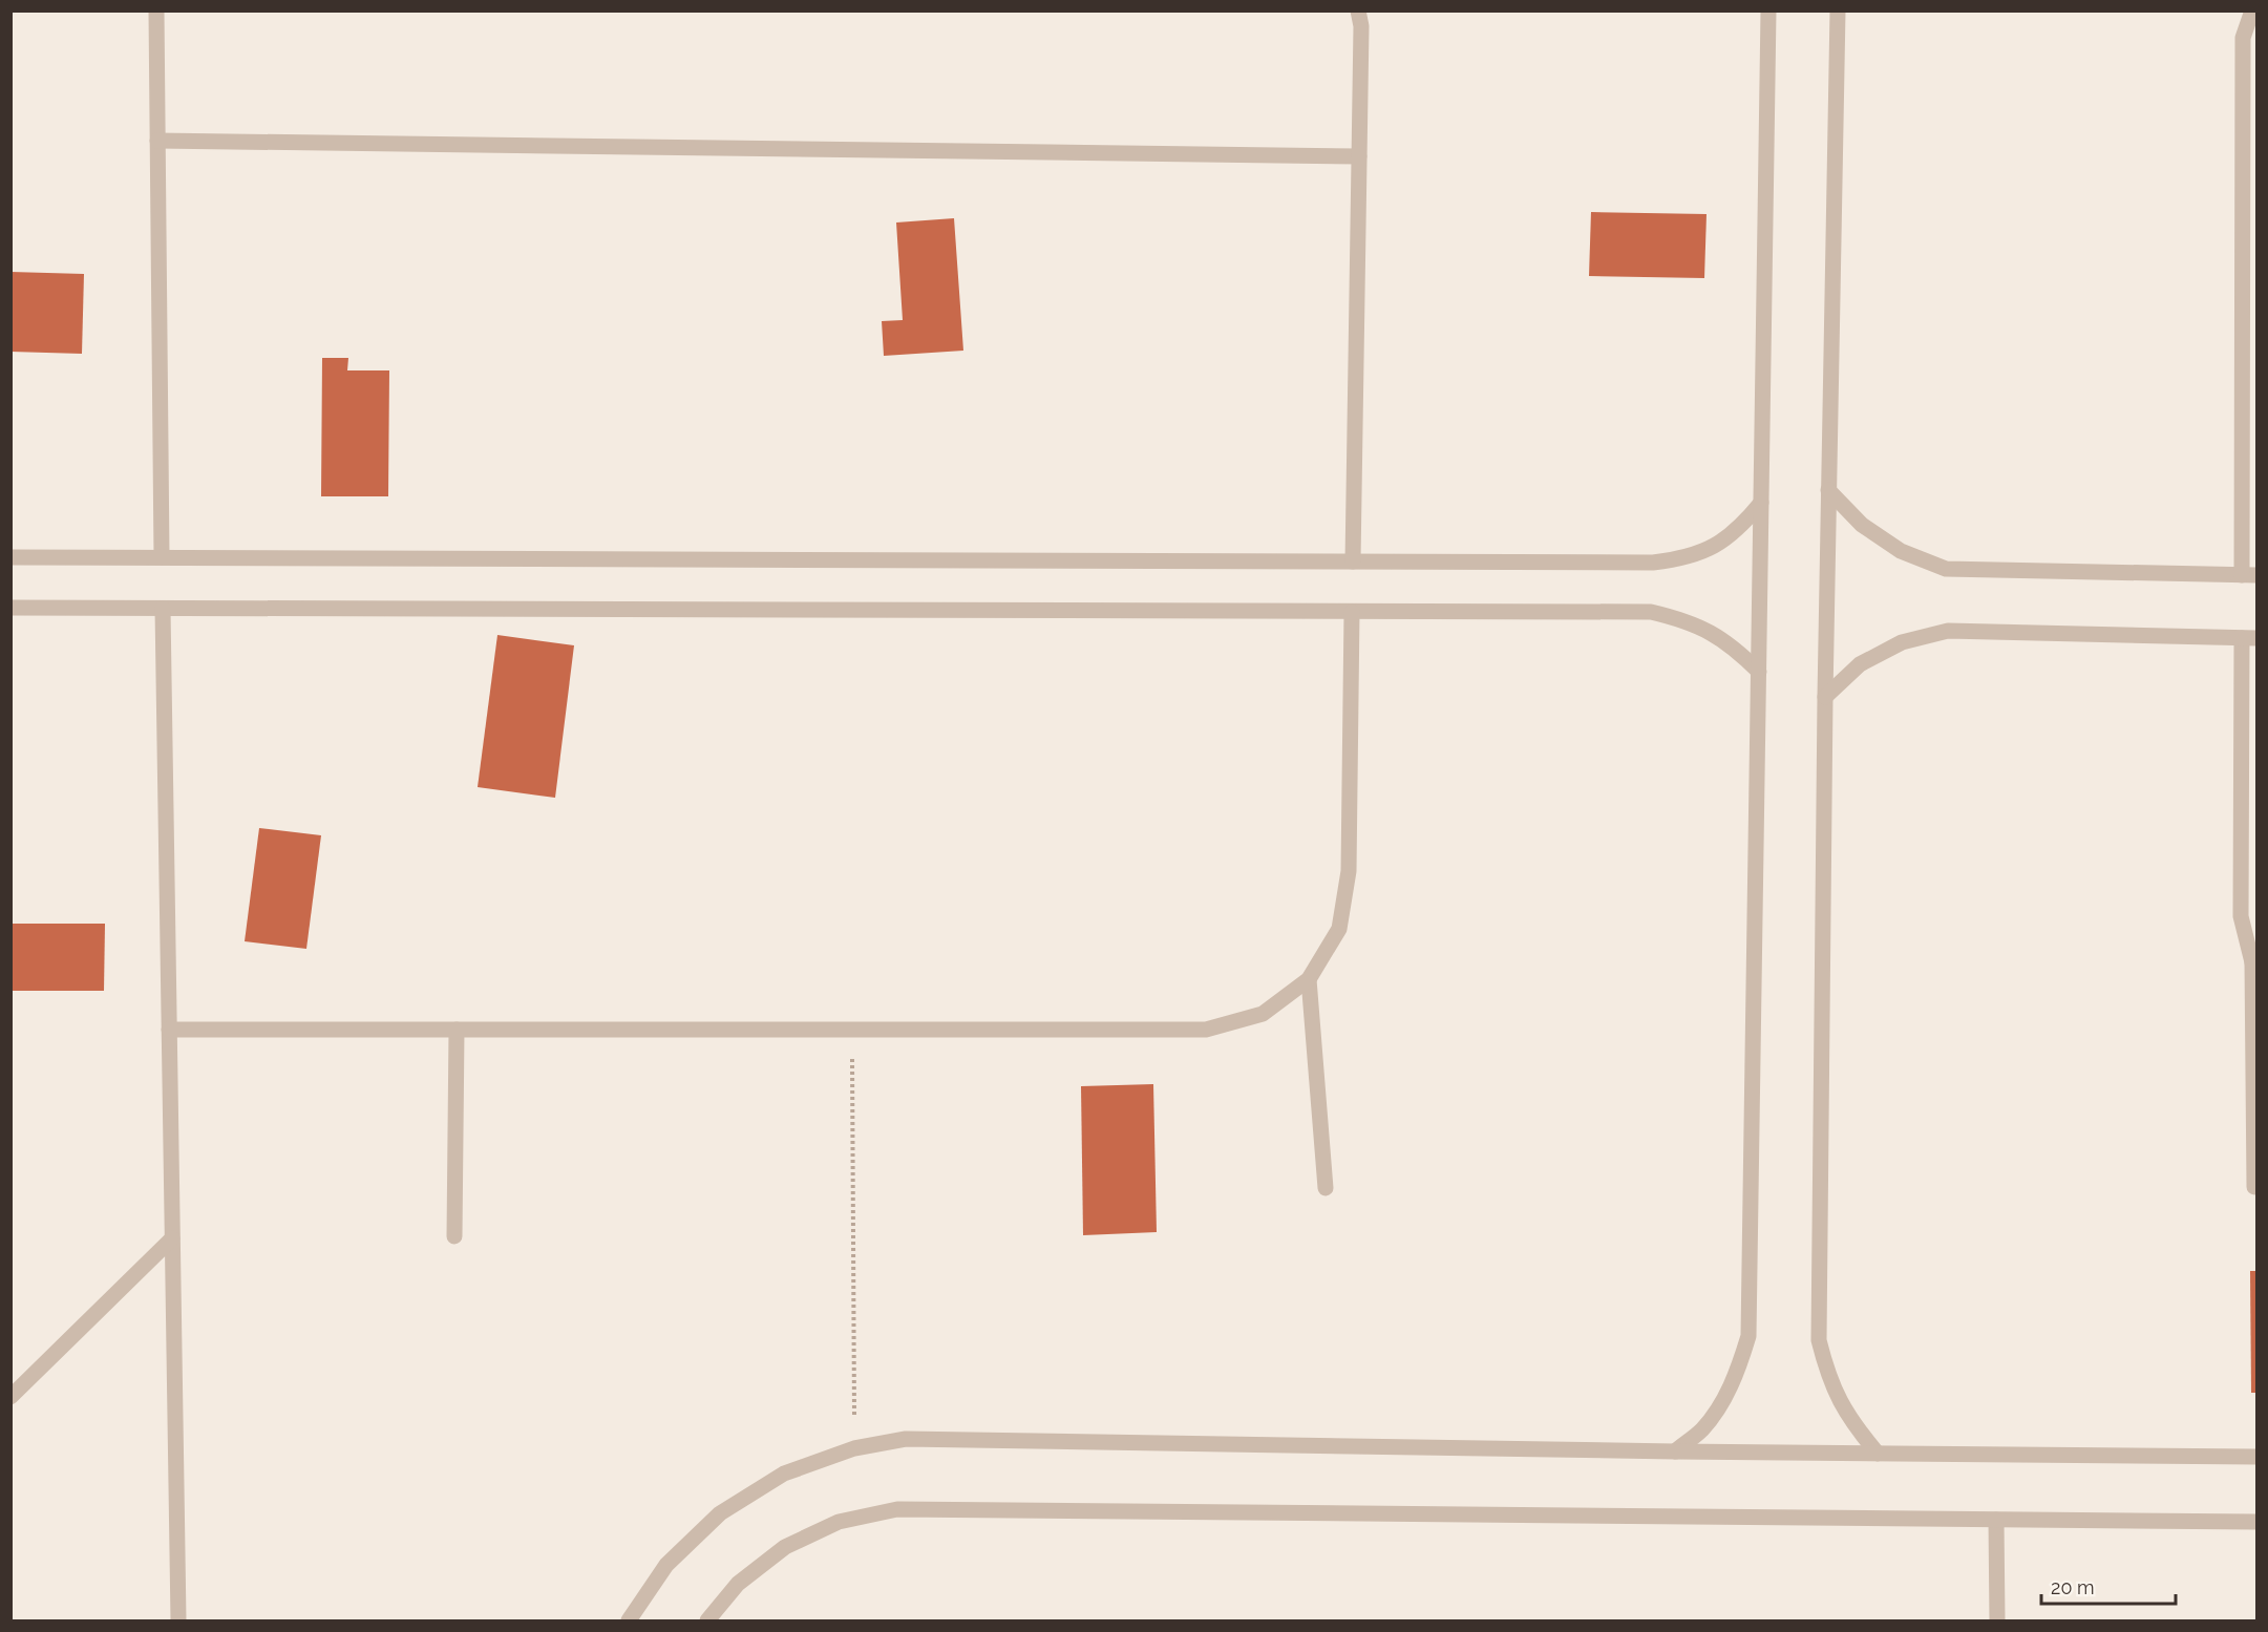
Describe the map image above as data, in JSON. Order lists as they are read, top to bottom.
{
  "scale_bar": "20 m"
}
